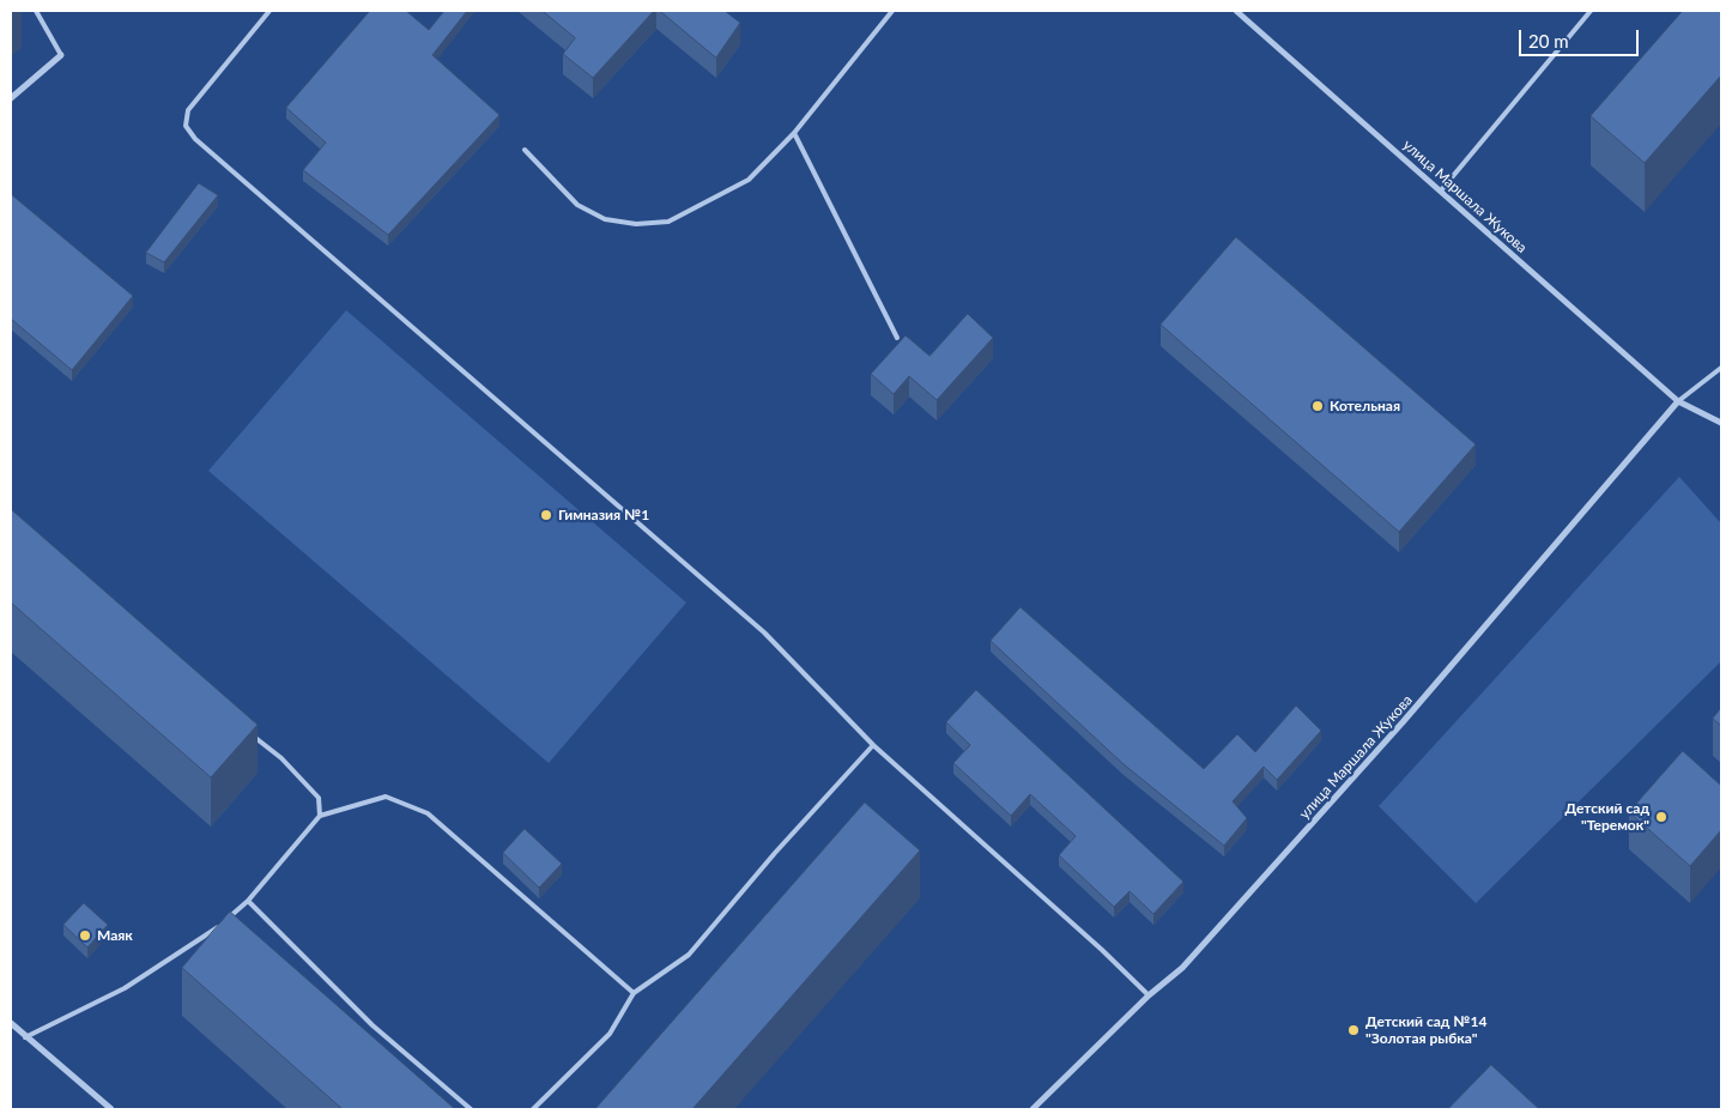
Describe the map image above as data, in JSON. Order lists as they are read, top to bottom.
{
  "streets": {
    "street": ["улица Маршала Жукова"]
  },
  "places": [
    "Котельная",
    "Гимназия №1",
    "Детский сад \"Теремок\"",
    "Маяк",
    "Детский сад №14 \"Золотая рыбка\""
  ],
  "scale_bar": "20 m"
}
